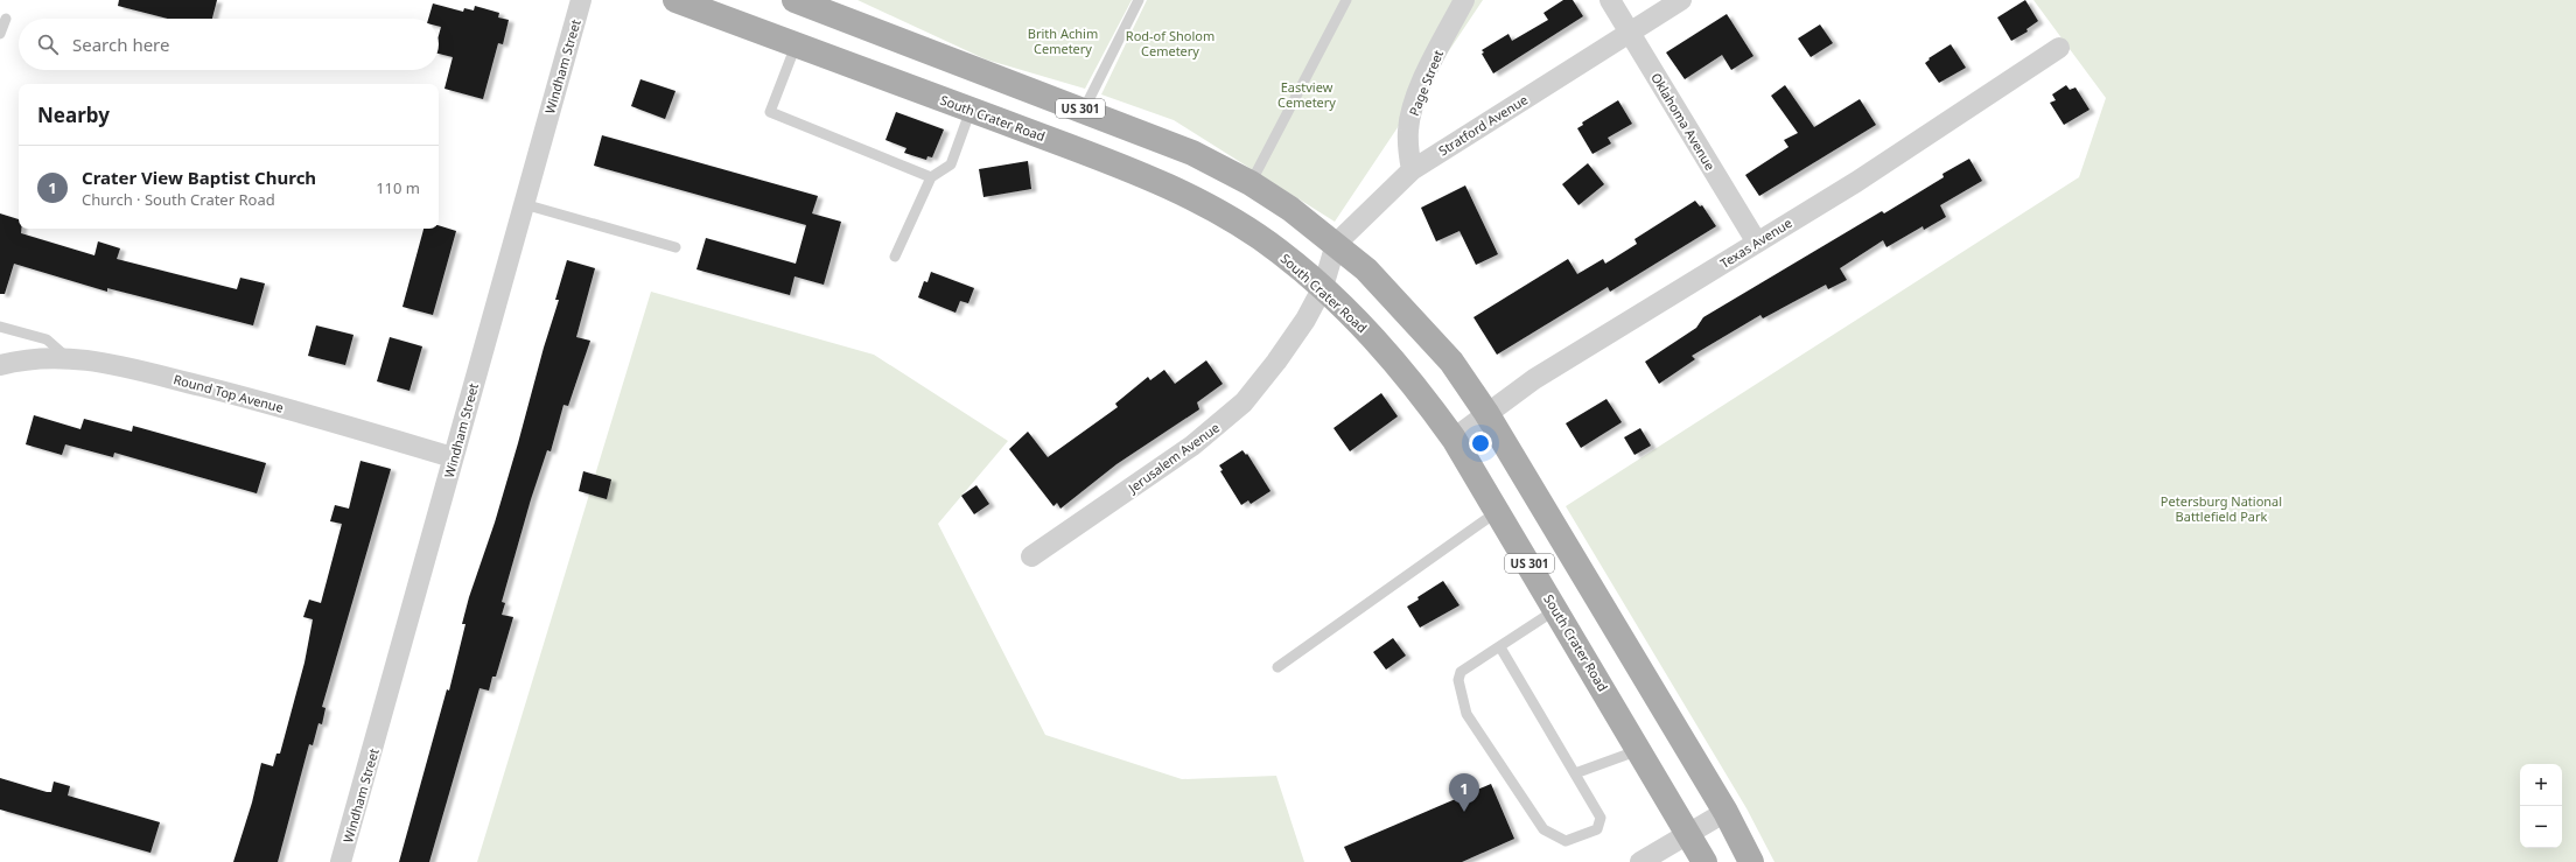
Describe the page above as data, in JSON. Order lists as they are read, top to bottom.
{
  "streets": {
    "main road": ["US 301", "South Crater Road"],
    "street": [
      "Windham Street",
      "Page Street",
      "Oklahoma Avenue",
      "Stratford Avenue",
      "Texas Avenue",
      "Round Top Avenue",
      "Jerusalem Avenue"
    ]
  },
  "crossings": [
    ["Windham Street", "Round Top Avenue"],
    ["Page Street", "Stratford Avenue"],
    ["US 301", "Stratford Avenue"],
    ["US 301", "Texas Avenue"],
    ["South Crater Road", "Stratford Avenue"],
    ["South Crater Road", "Texas Avenue"],
    ["South Crater Road", "Jerusalem Avenue"],
    ["Oklahoma Avenue", "Stratford Avenue"],
    ["Oklahoma Avenue", "Texas Avenue"],
    ["Stratford Avenue", "Jerusalem Avenue"]
  ],
  "parks": [
    "Brith Achim Cemetery",
    "Rod-of Sholom Cemetery",
    "Eastview Cemetery",
    "Petersburg National Battlefield Park"
  ],
  "page": {
    "search": "Search here",
    "heading": "Nearby",
    "list": [
      {
        "mark": "1",
        "name": "Crater View Baptist Church",
        "note": "Church · South Crater Road",
        "value": "110 m"
      }
    ],
    "map_buttons": ["+", "−"],
    "pins": "1"
  }
}
